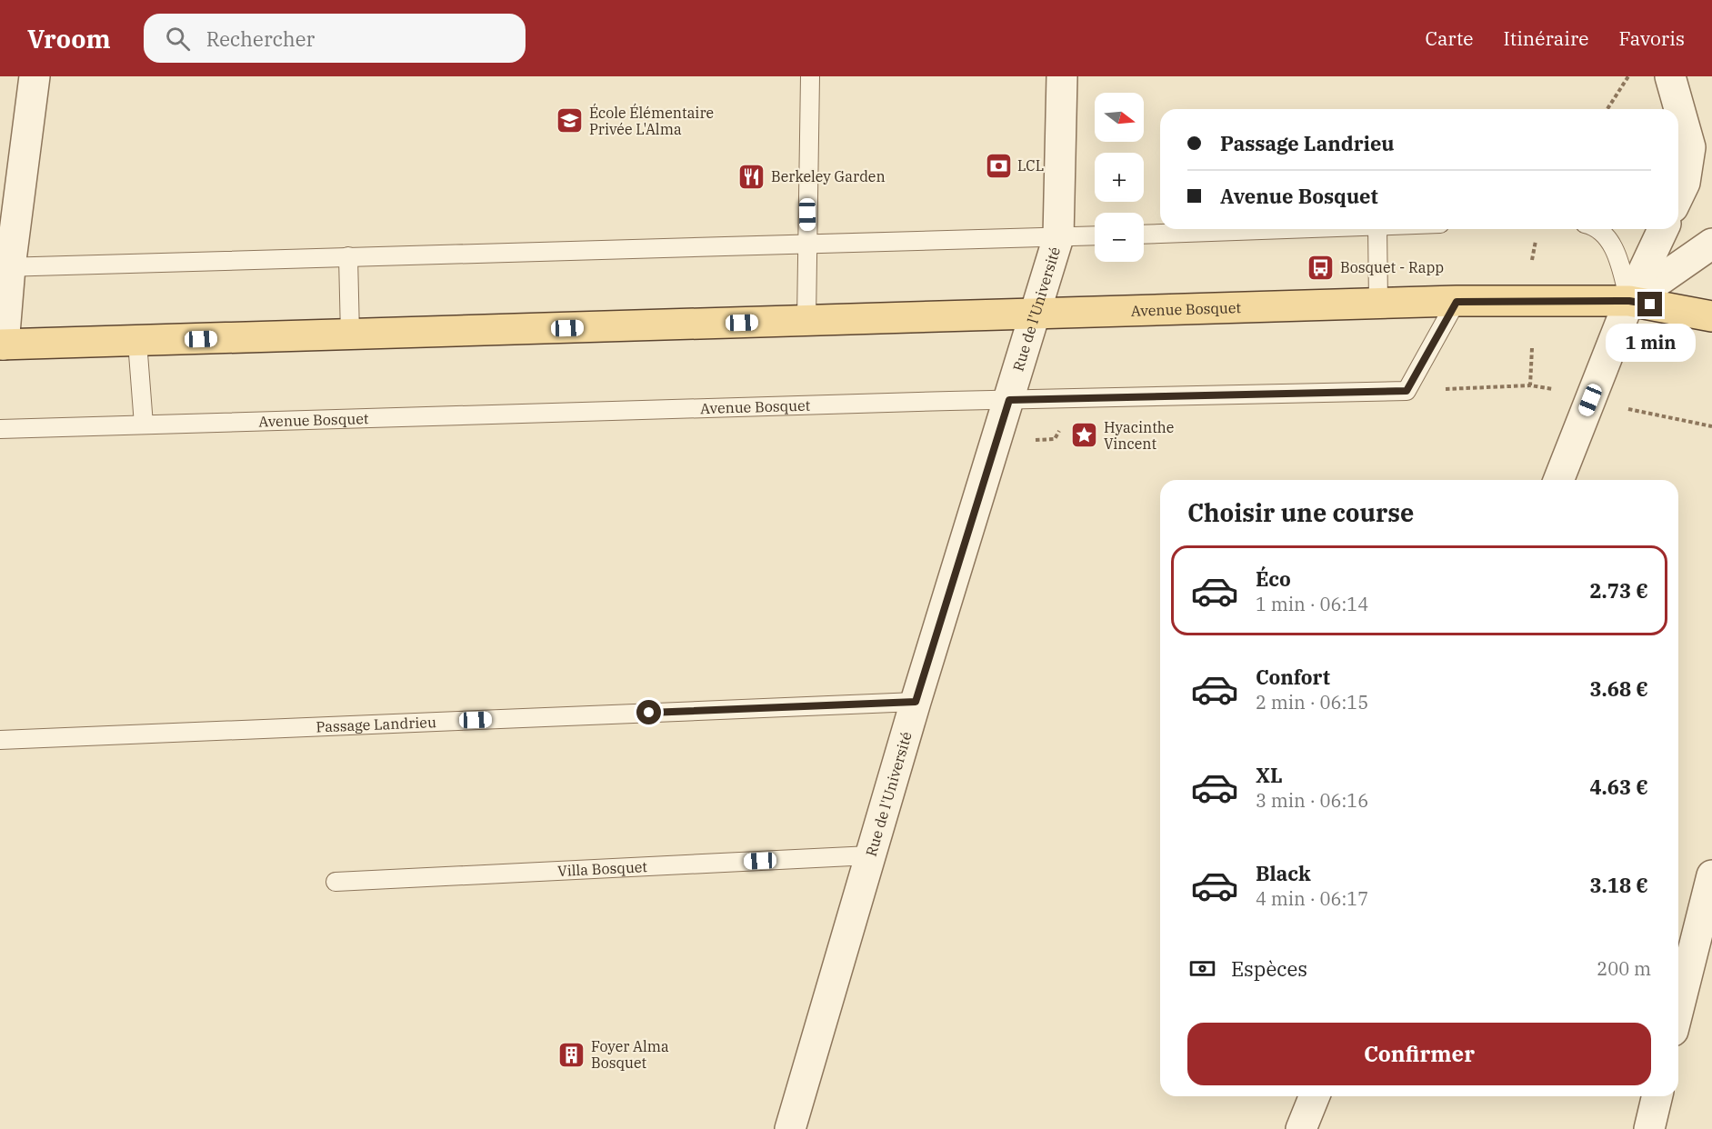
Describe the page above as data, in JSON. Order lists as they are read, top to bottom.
{
  "streets": {
    "main road": ["Avenue Bosquet"],
    "street": ["Rue de l'Université"],
    "lane": ["Passage Landrieu", "Villa Bosquet"]
  },
  "crossings": [
    ["Rue de l'Université", "Avenue Bosquet"],
    ["Rue de l'Université", "Passage Landrieu"],
    ["Rue de l'Université", "Villa Bosquet"]
  ],
  "places": {
    "school or university": ["École Élémentaire Privée L'Alma"],
    "bank": ["LCL"],
    "restaurant": ["Berkeley Garden"],
    "bus stop": ["Bosquet - Rapp"],
    "place": ["Hyacinthe Vincent"],
    "building": ["Foyer Alma Bosquet"]
  },
  "north": "right",
  "page": {
    "header": "Vroom",
    "search": "Rechercher",
    "nav": ["Carte", "Itinéraire", "Favoris"],
    "map_buttons": ["+", "−"],
    "banner": ["Passage Landrieu", "Avenue Bosquet"],
    "bubble": "1 min",
    "heading": "Choisir une course",
    "list": [
      {
        "name": "Éco",
        "note": "1 min · 06:14",
        "value": "2.73 €"
      },
      {
        "name": "Confort",
        "note": "2 min · 06:15",
        "value": "3.68 €"
      },
      {
        "name": "XL",
        "note": "3 min · 06:16",
        "value": "4.63 €"
      },
      {
        "name": "Black",
        "note": "4 min · 06:17",
        "value": "3.18 €"
      }
    ],
    "pay": ["Espèces", "200 m"],
    "buttons": "Confirmer"
  }
}
